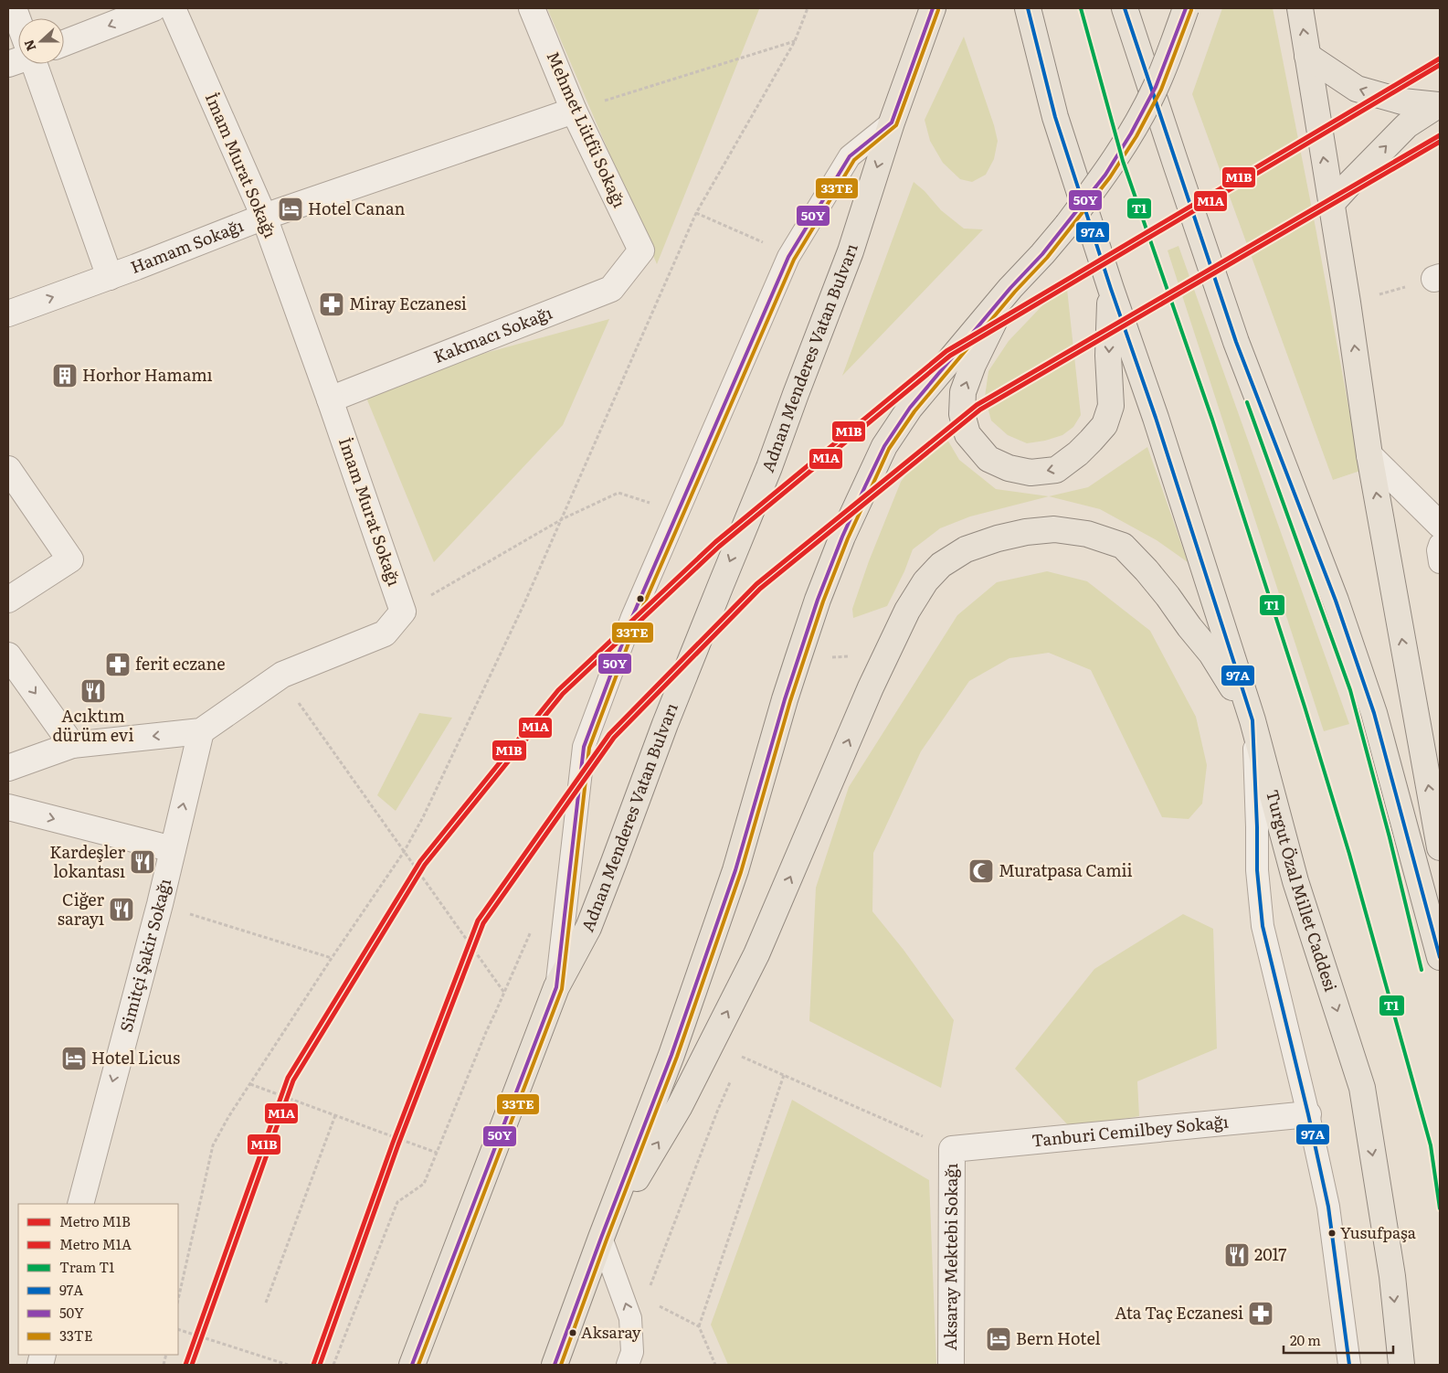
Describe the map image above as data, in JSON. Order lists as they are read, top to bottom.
{
  "streets": {
    "main road": ["Adnan Menderes Vatan Bulvarı", "Turgut Özal Millet Caddesi"],
    "street": [
      "Mehmet Lütfü Sokağı",
      "İmam Murat Sokağı",
      "Hamam Sokağı",
      "Kakmacı Sokağı",
      "Simitçi Şakir Sokağı",
      "Tanburi Cemilbey Sokağı",
      "Aksaray Mektebi Sokağı"
    ]
  },
  "crossings": [
    ["Mehmet Lütfü Sokağı", "Hamam Sokağı"],
    ["Mehmet Lütfü Sokağı", "Kakmacı Sokağı"],
    ["İmam Murat Sokağı", "Hamam Sokağı"],
    ["İmam Murat Sokağı", "Kakmacı Sokağı"],
    ["Tanburi Cemilbey Sokağı", "Aksaray Mektebi Sokağı"]
  ],
  "places": {
    "hotel": ["Hotel Canan", "Hotel Licus", "Bern Hotel"],
    "pharmacy": ["Miray Eczanesi", "ferit eczane", "Ata Taç Eczanesi"],
    "building": ["Horhor Hamamı"],
    "restaurant": [
      "Acıktım dürüm evi",
      "Kardeşler lokantası",
      "Ciğer sarayı",
      "2017"
    ],
    "mosque": ["Muratpasa Camii"],
    "other": ["Yusufpaşa", "Aksaray"]
  },
  "lines": [
    "tram line T1",
    "transit line 97A",
    "transit line 50Y",
    "transit line 33TE",
    "metro line M1B",
    "metro line M1A"
  ],
  "legend": [
    "Metro M1B",
    "Metro M1A",
    "Tram T1",
    "97A",
    "50Y",
    "33TE"
  ],
  "scale_bar": "20 m",
  "north": "left"
}
